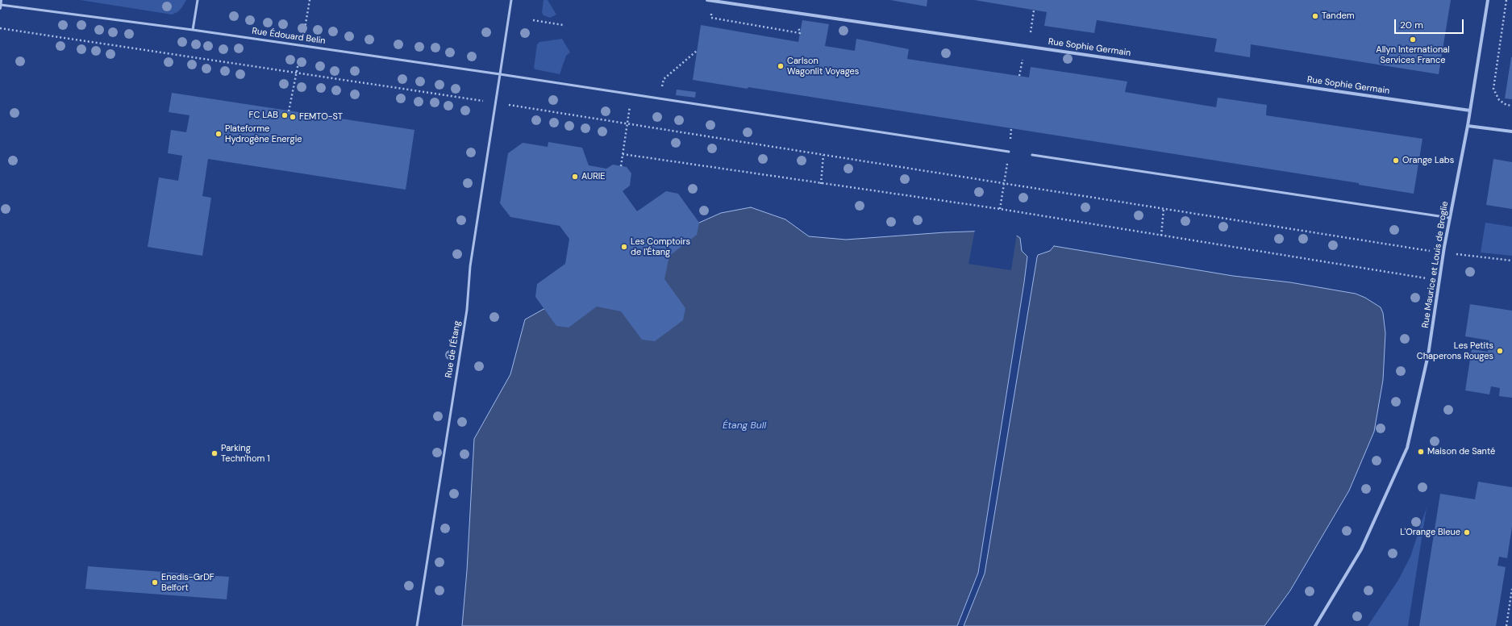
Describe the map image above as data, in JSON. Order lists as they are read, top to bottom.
{
  "streets": {
    "street": ["Rue Sophie Germain", "Rue Maurice et Louis de Broglie"],
    "lane": ["Rue Édouard Belin", "Rue de l'Étang"]
  },
  "crossings": [
    ["Rue Édouard Belin", "Rue de l'Étang"],
    ["Rue Sophie Germain", "Rue Maurice et Louis de Broglie"]
  ],
  "water": ["Étang Bull"],
  "places": [
    "Tandem",
    "Allyn International Services France",
    "Carlson Wagonlit Voyages",
    "FC LAB",
    "FEMTO-ST",
    "Plateforme Hydrogène Energie",
    "Orange Labs",
    "AURIE",
    "Les Comptoirs de l'Étang",
    "Les Petits Chaperons Rouges",
    "Maison de Santé",
    "Parking Techn'hom 1",
    "L'Orange Bleue",
    "Enedis-GrDF Belfort"
  ],
  "scale_bar": "20 m"
}
